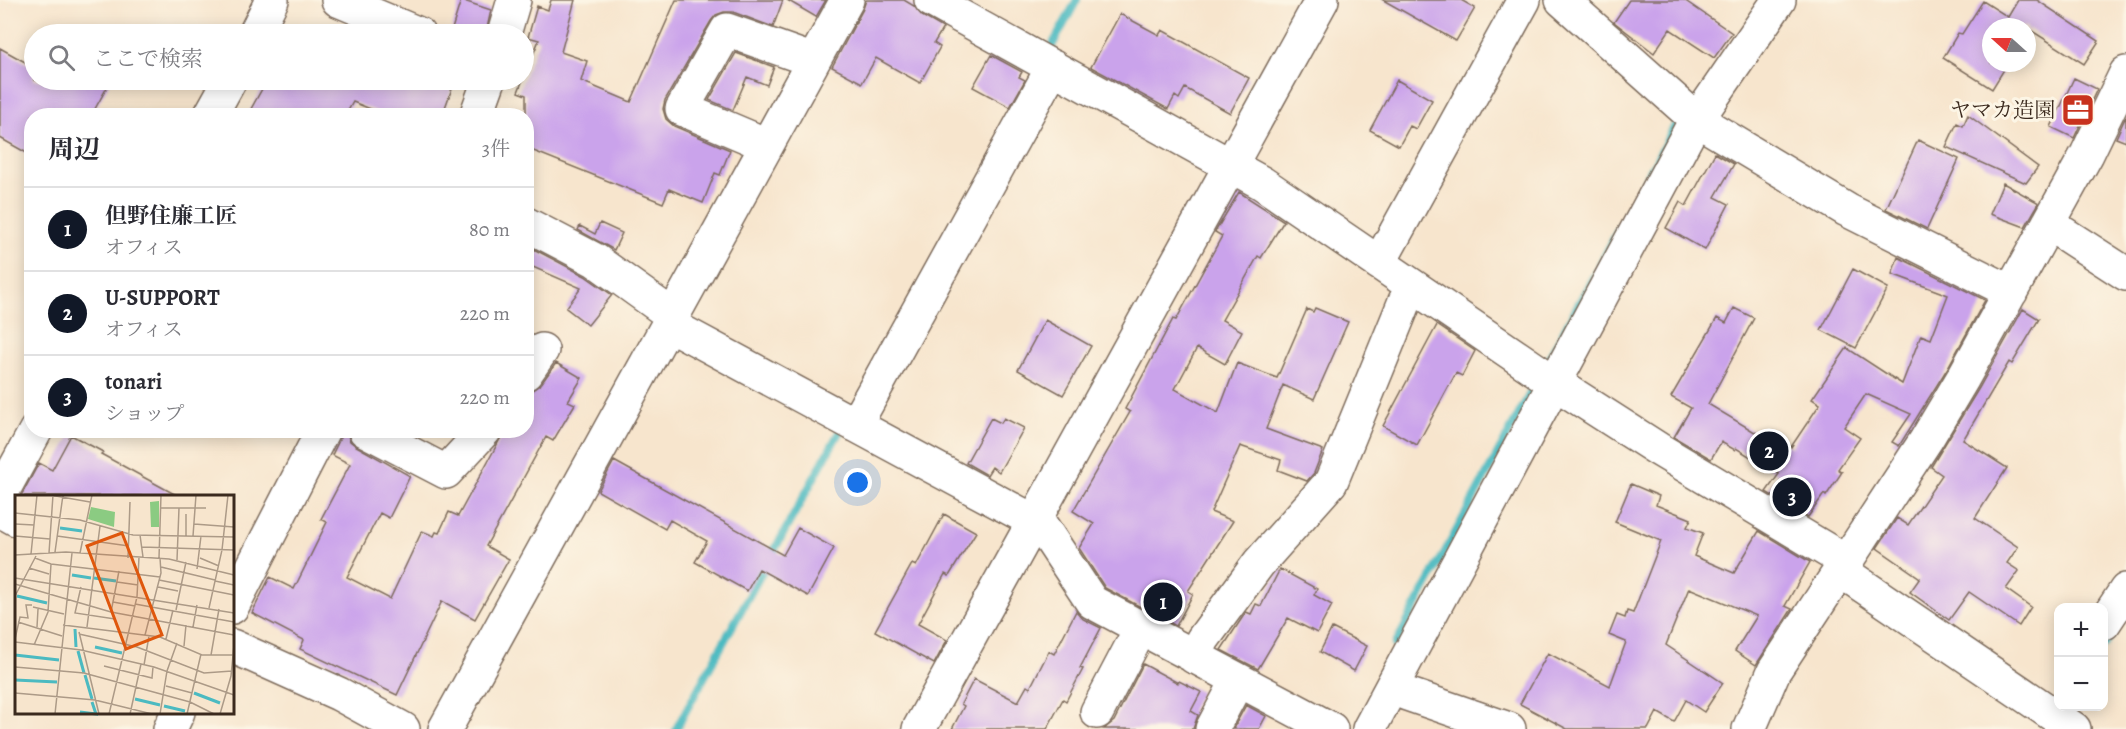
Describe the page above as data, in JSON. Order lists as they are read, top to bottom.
{
  "places": {
    "office": ["ヤマカ造園"]
  },
  "north": "left",
  "page": {
    "search": "ここで検索",
    "heading": ["周辺", "3件"],
    "list": [
      {
        "mark": "1",
        "name": "但野住廉工匠",
        "note": "オフィス",
        "value": "80 m"
      },
      {
        "mark": "2",
        "name": "U-SUPPORT",
        "note": "オフィス",
        "value": "220 m"
      },
      {
        "mark": "3",
        "name": "tonari",
        "note": "ショップ",
        "value": "220 m"
      }
    ],
    "pins": ["2", "3", "1"],
    "map_buttons": ["+", "−"]
  }
}
